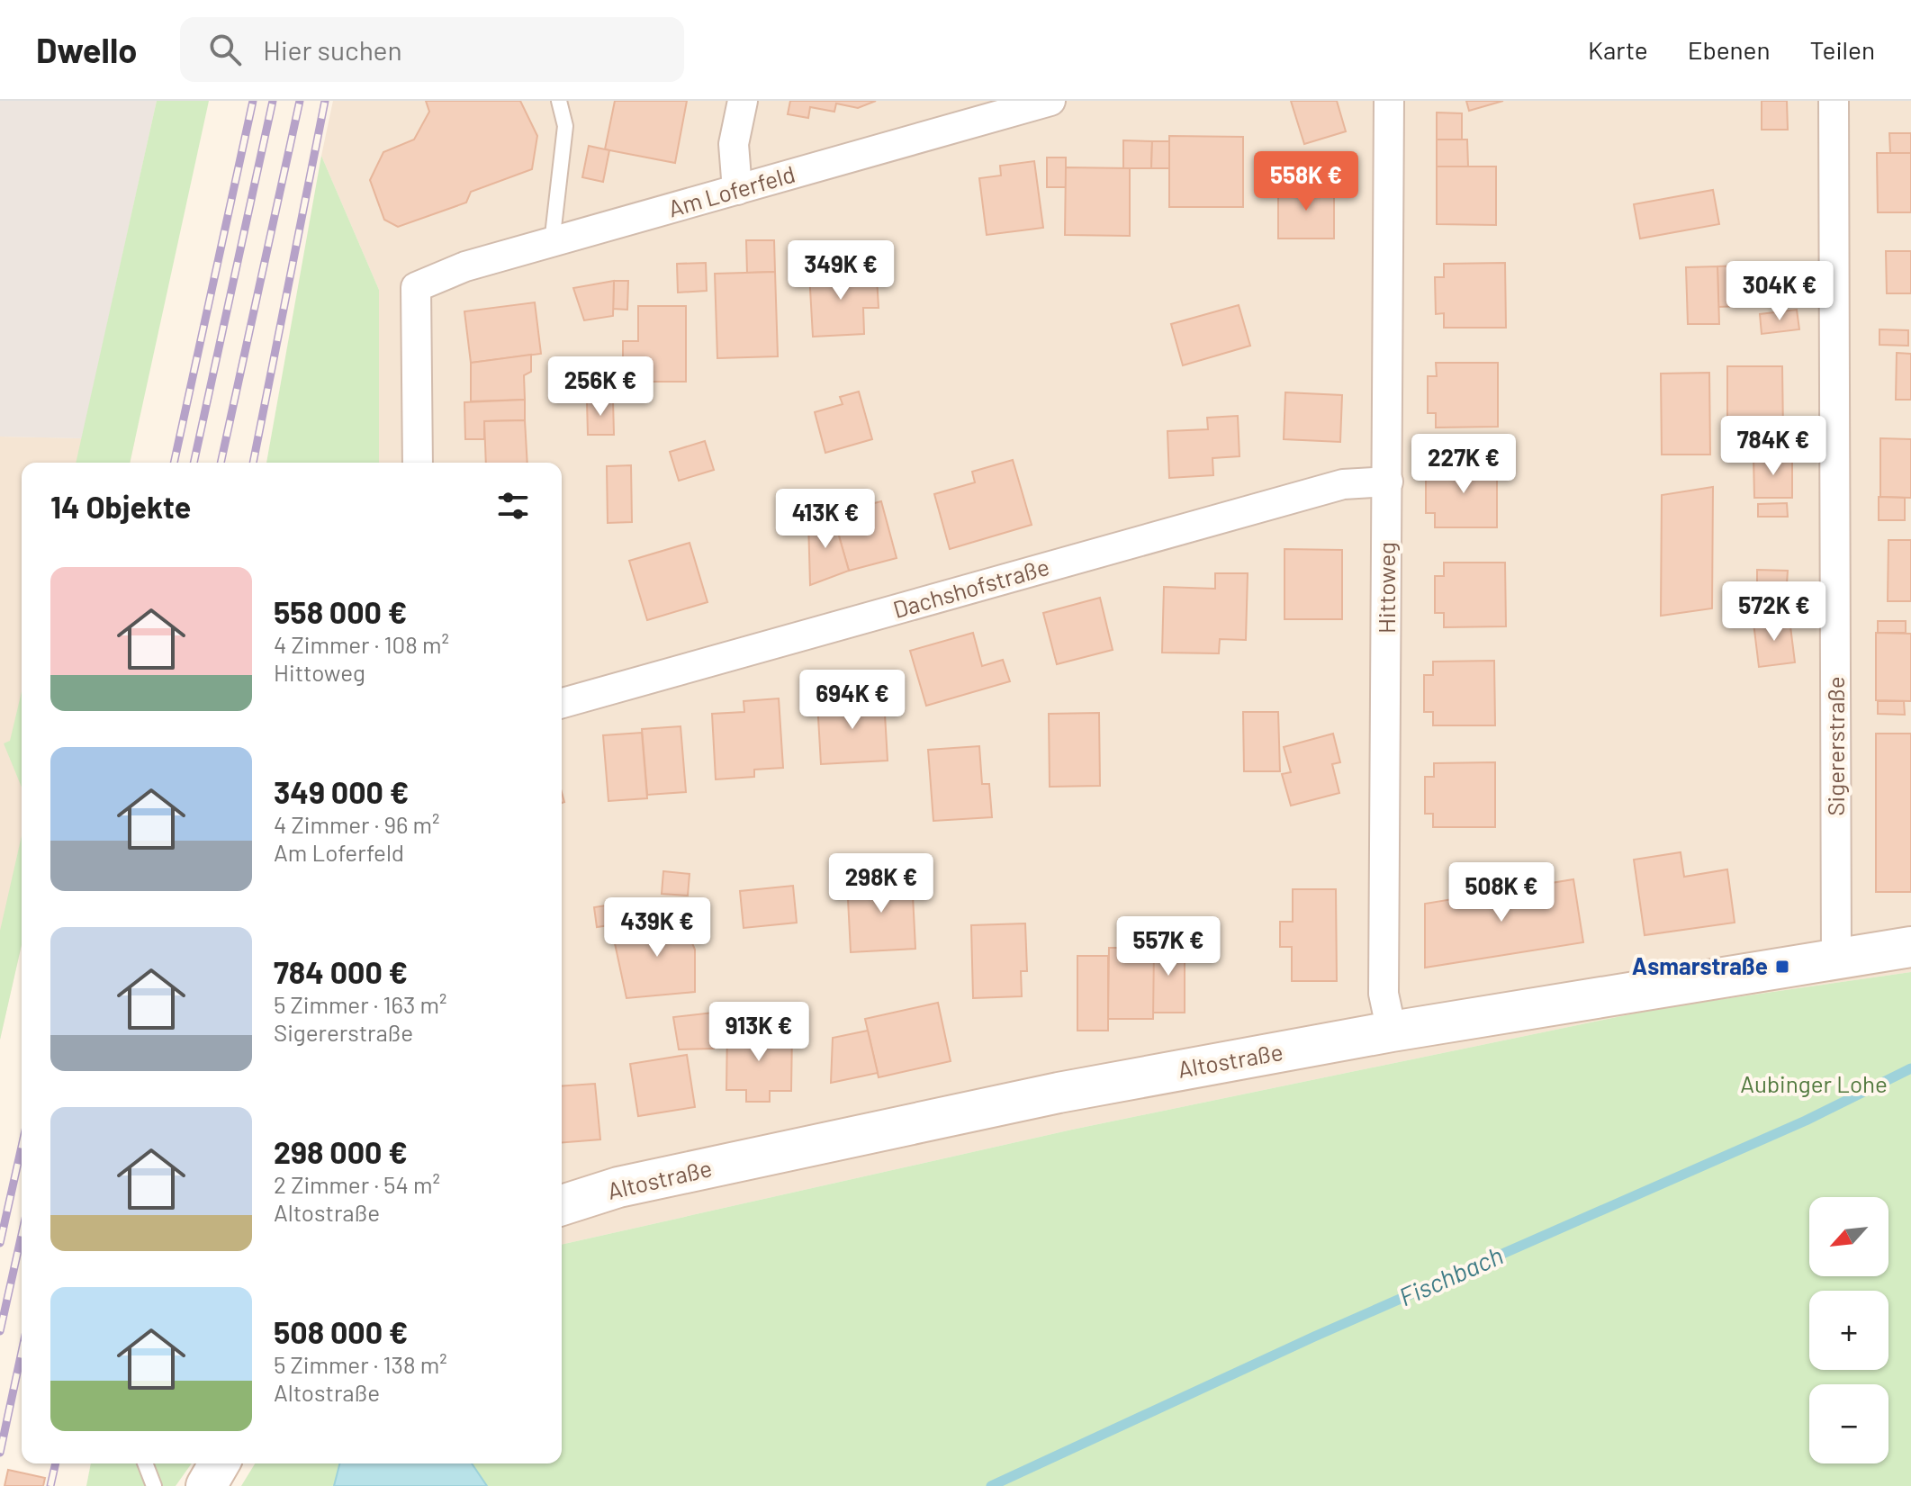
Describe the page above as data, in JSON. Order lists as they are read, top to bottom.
{
  "streets": {
    "main road": ["Altostraße"],
    "street": [
      "Am Loferfeld",
      "Hittoweg",
      "Dachshofstraße",
      "Sigererstraße"
    ]
  },
  "crossings": [
    ["Hittoweg", "Dachshofstraße"],
    ["Hittoweg", "Altostraße"],
    ["Sigererstraße", "Altostraße"]
  ],
  "water": ["Fischbach"],
  "parks": ["Aubinger Lohe"],
  "places": {
    "transit": ["Asmarstraße"]
  },
  "north": "bottom left",
  "page": {
    "header": "Dwello",
    "search": "Hier suchen",
    "nav": ["Karte", "Ebenen", "Teilen"],
    "price": [
      "558K €",
      "349K €",
      "304K €",
      "256K €",
      "784K €",
      "227K €",
      "413K €",
      "572K €",
      "694K €",
      "298K €",
      "508K €",
      "439K €",
      "557K €",
      "913K €"
    ],
    "heading": "14 Objekte",
    "list": [
      {
        "name": "558 000 €",
        "note": "4 Zimmer · 108 m² · Hittoweg"
      },
      {
        "name": "349 000 €",
        "note": "4 Zimmer · 96 m² · Am Loferfeld"
      },
      {
        "name": "784 000 €",
        "note": "5 Zimmer · 163 m² · Sigererstraße"
      },
      {
        "name": "298 000 €",
        "note": "2 Zimmer · 54 m² · Altostraße"
      },
      {
        "name": "508 000 €",
        "note": "5 Zimmer · 138 m² · Altostraße"
      }
    ],
    "map_buttons": ["+", "−"]
  }
}
